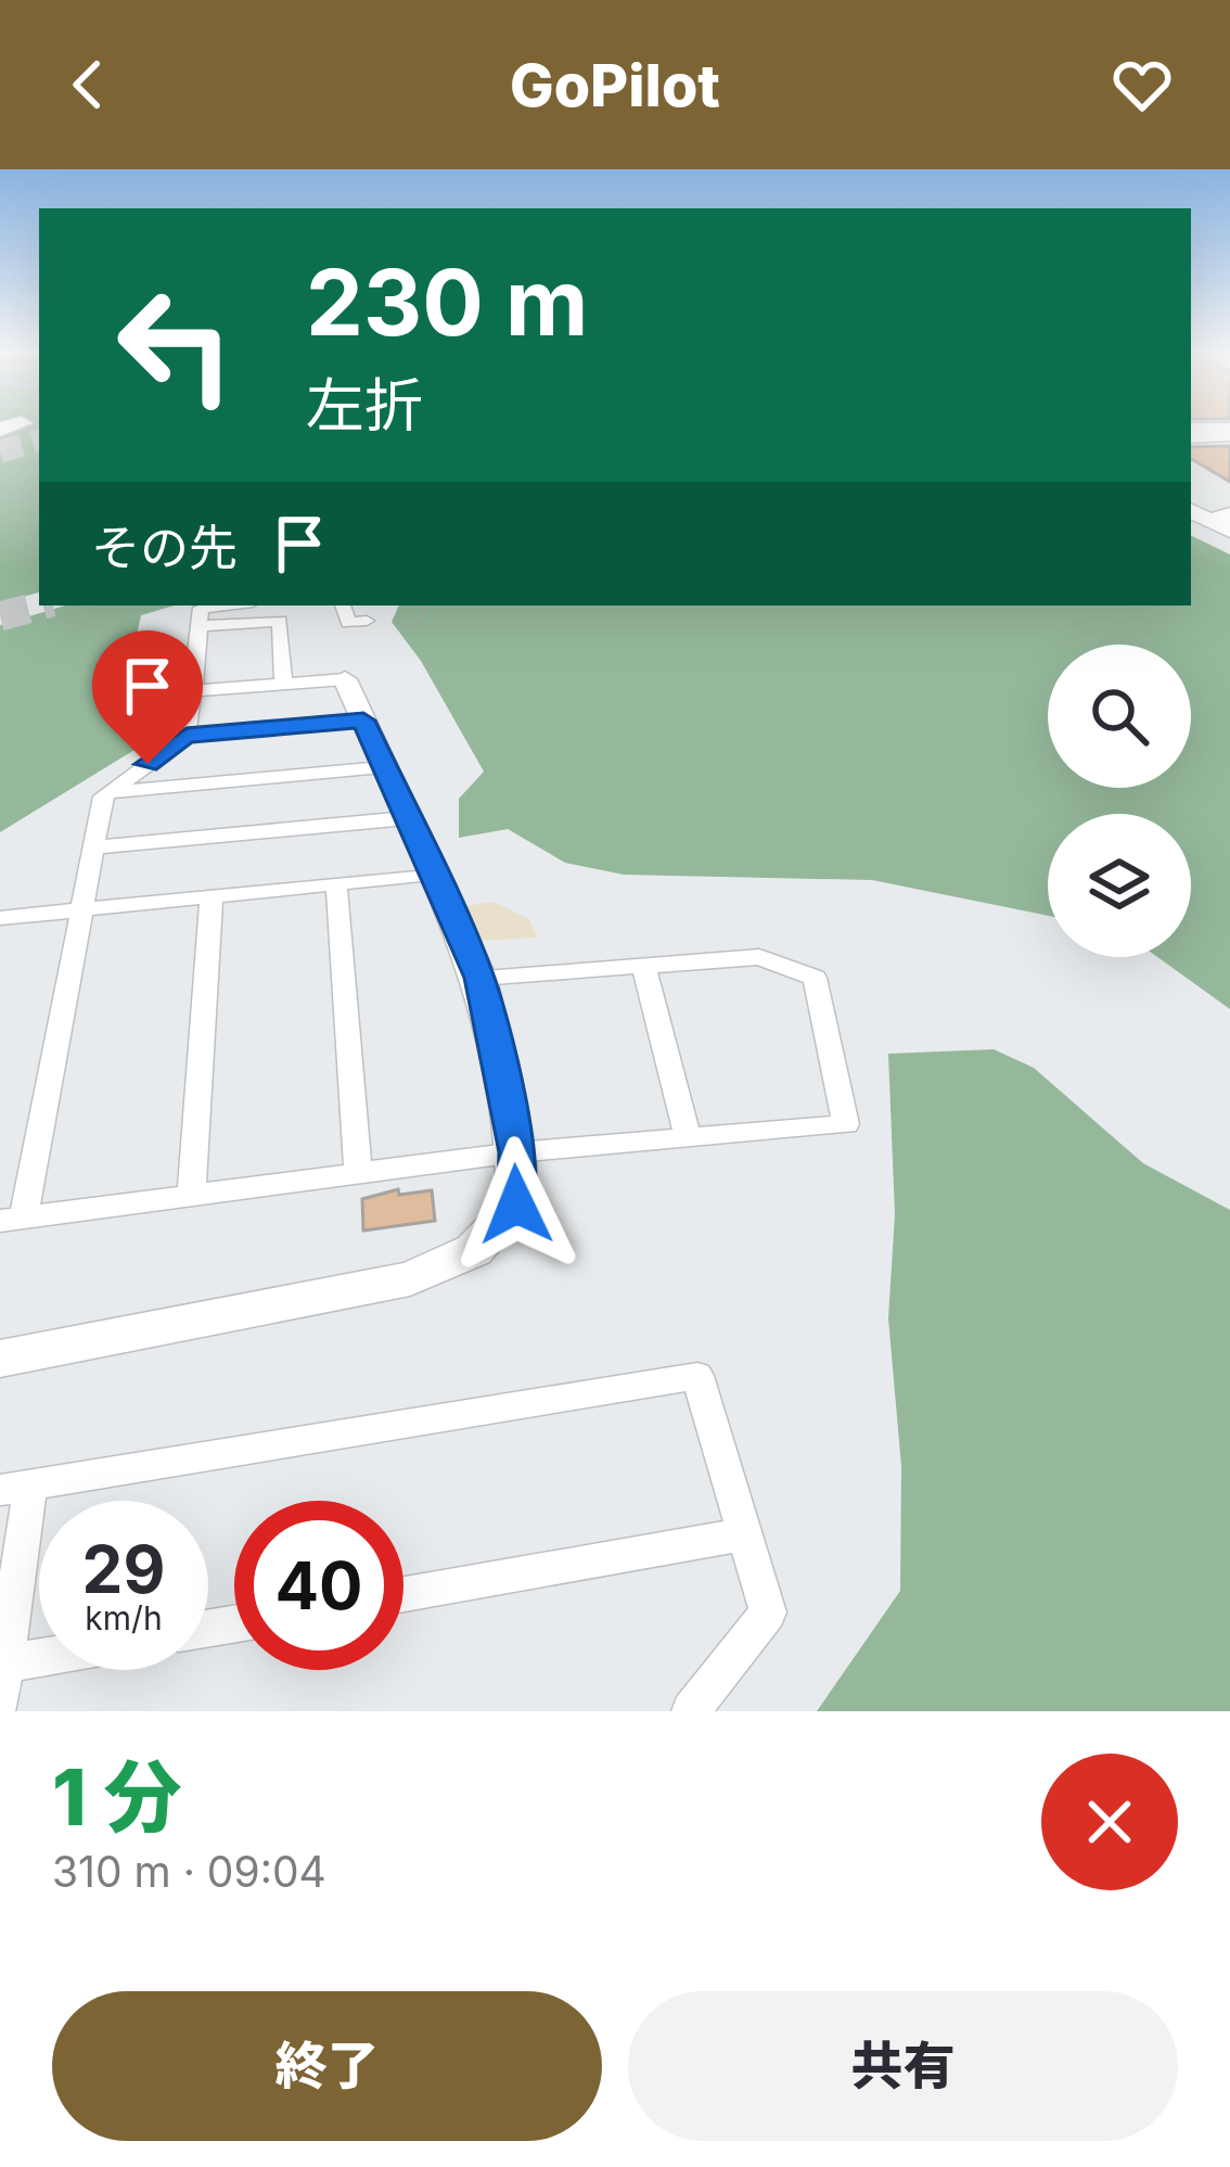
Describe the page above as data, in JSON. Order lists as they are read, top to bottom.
{
  "page": {
    "header": "GoPilot",
    "turn": ["230 m", "左折"],
    "then": "その先",
    "speed": "29 km/h",
    "limit": "40",
    "heading": ["1 分", "310 m · 09:04"],
    "buttons": ["終了", "共有"]
  }
}
